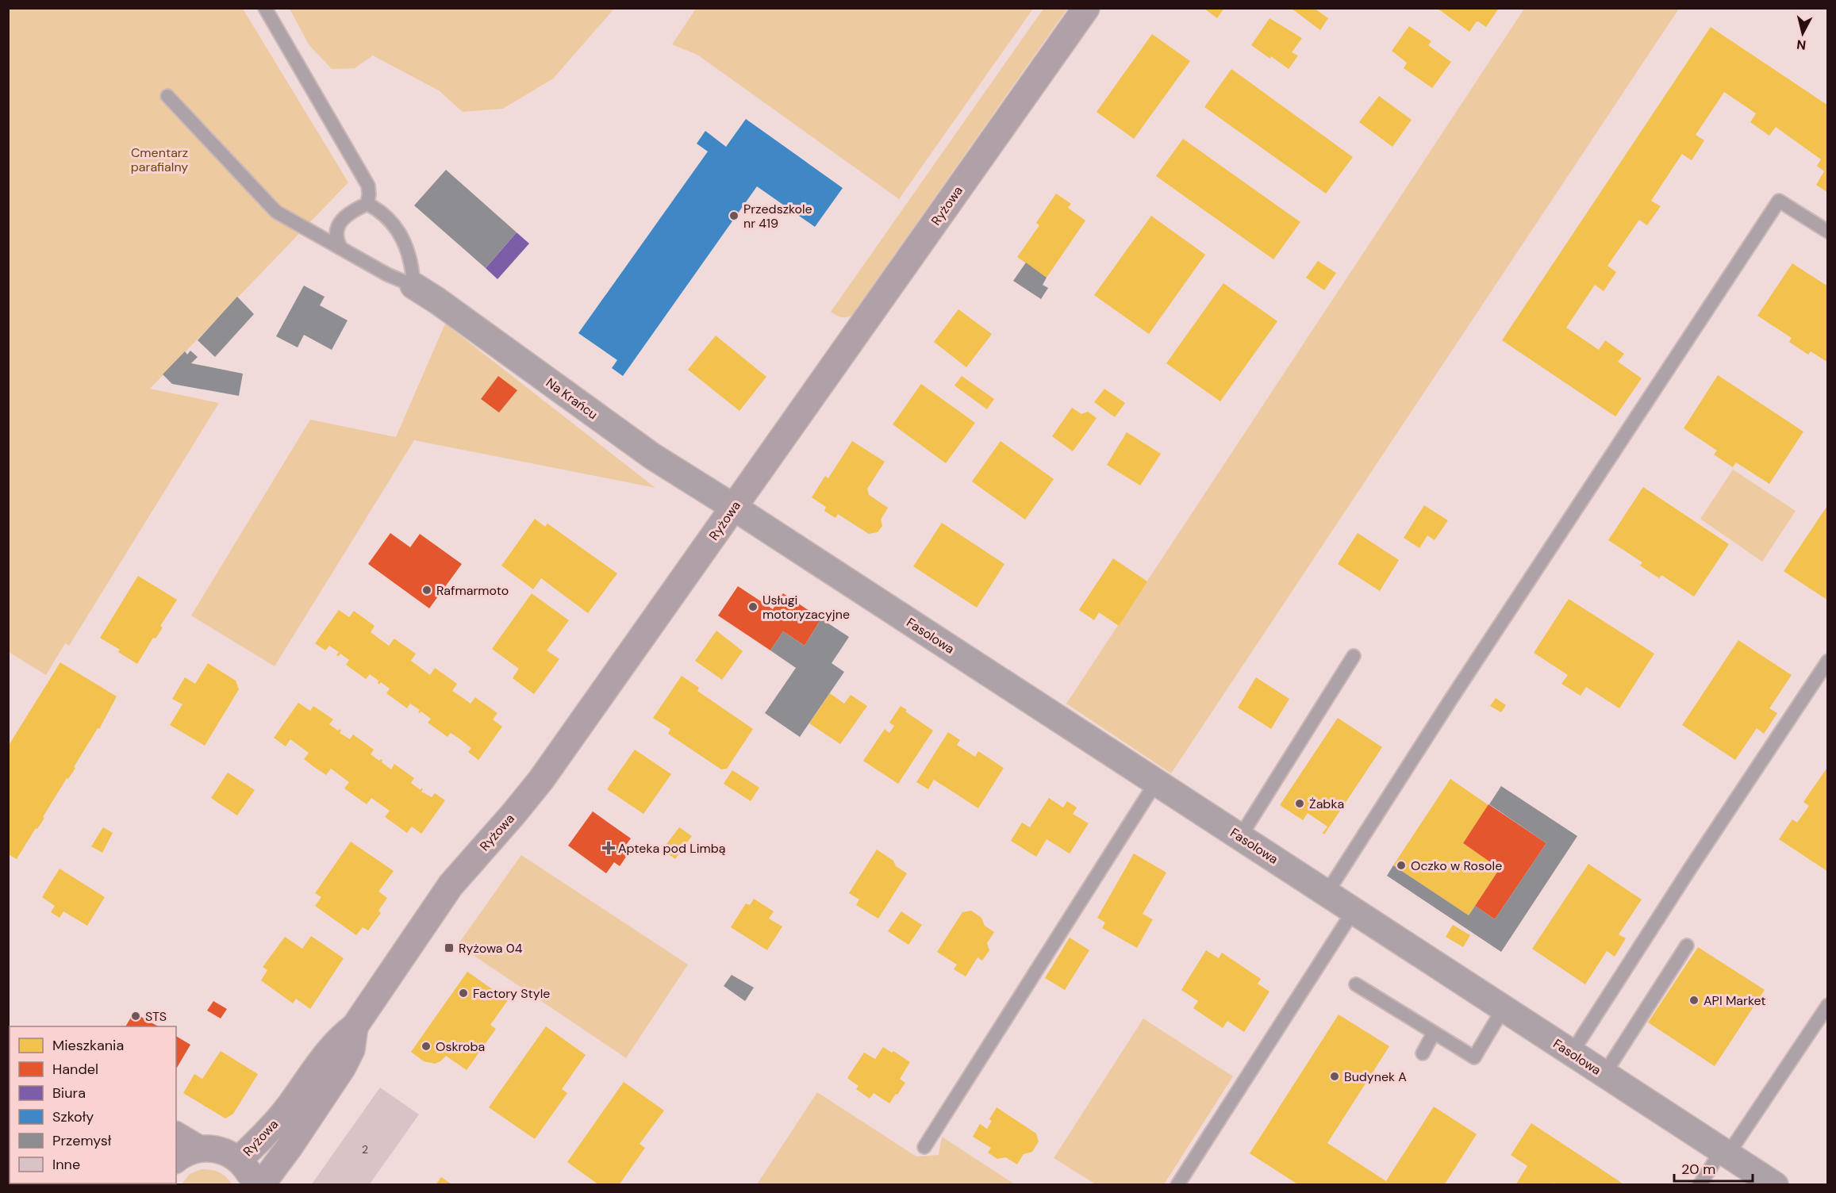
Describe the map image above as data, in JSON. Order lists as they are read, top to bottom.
{
  "streets": {
    "street": ["Ryżowa", "Na Krańcu", "Fasolowa"]
  },
  "crossings": [
    ["Ryżowa", "Na Krańcu"],
    ["Ryżowa", "Fasolowa"],
    ["Na Krańcu", "Fasolowa"]
  ],
  "parks": ["Cmentarz parafialny"],
  "places": {
    "other": [
      "Przedszkole nr 419",
      "Rafmarmoto",
      "Usługi motoryzacyjne",
      "Żabka",
      "Oczko w Rosole",
      "Factory Style",
      "API Market",
      "STS",
      "Oskroba",
      "Budynek A"
    ],
    "health": ["Apteka pod Limbą"],
    "transit": ["Ryżowa 04"]
  },
  "house_numbers": ["2"],
  "legend": [
    "Mieszkania",
    "Handel",
    "Biura",
    "Szkoły",
    "Przemysł",
    "Inne"
  ],
  "scale_bar": "20 m",
  "north": "bottom"
}
